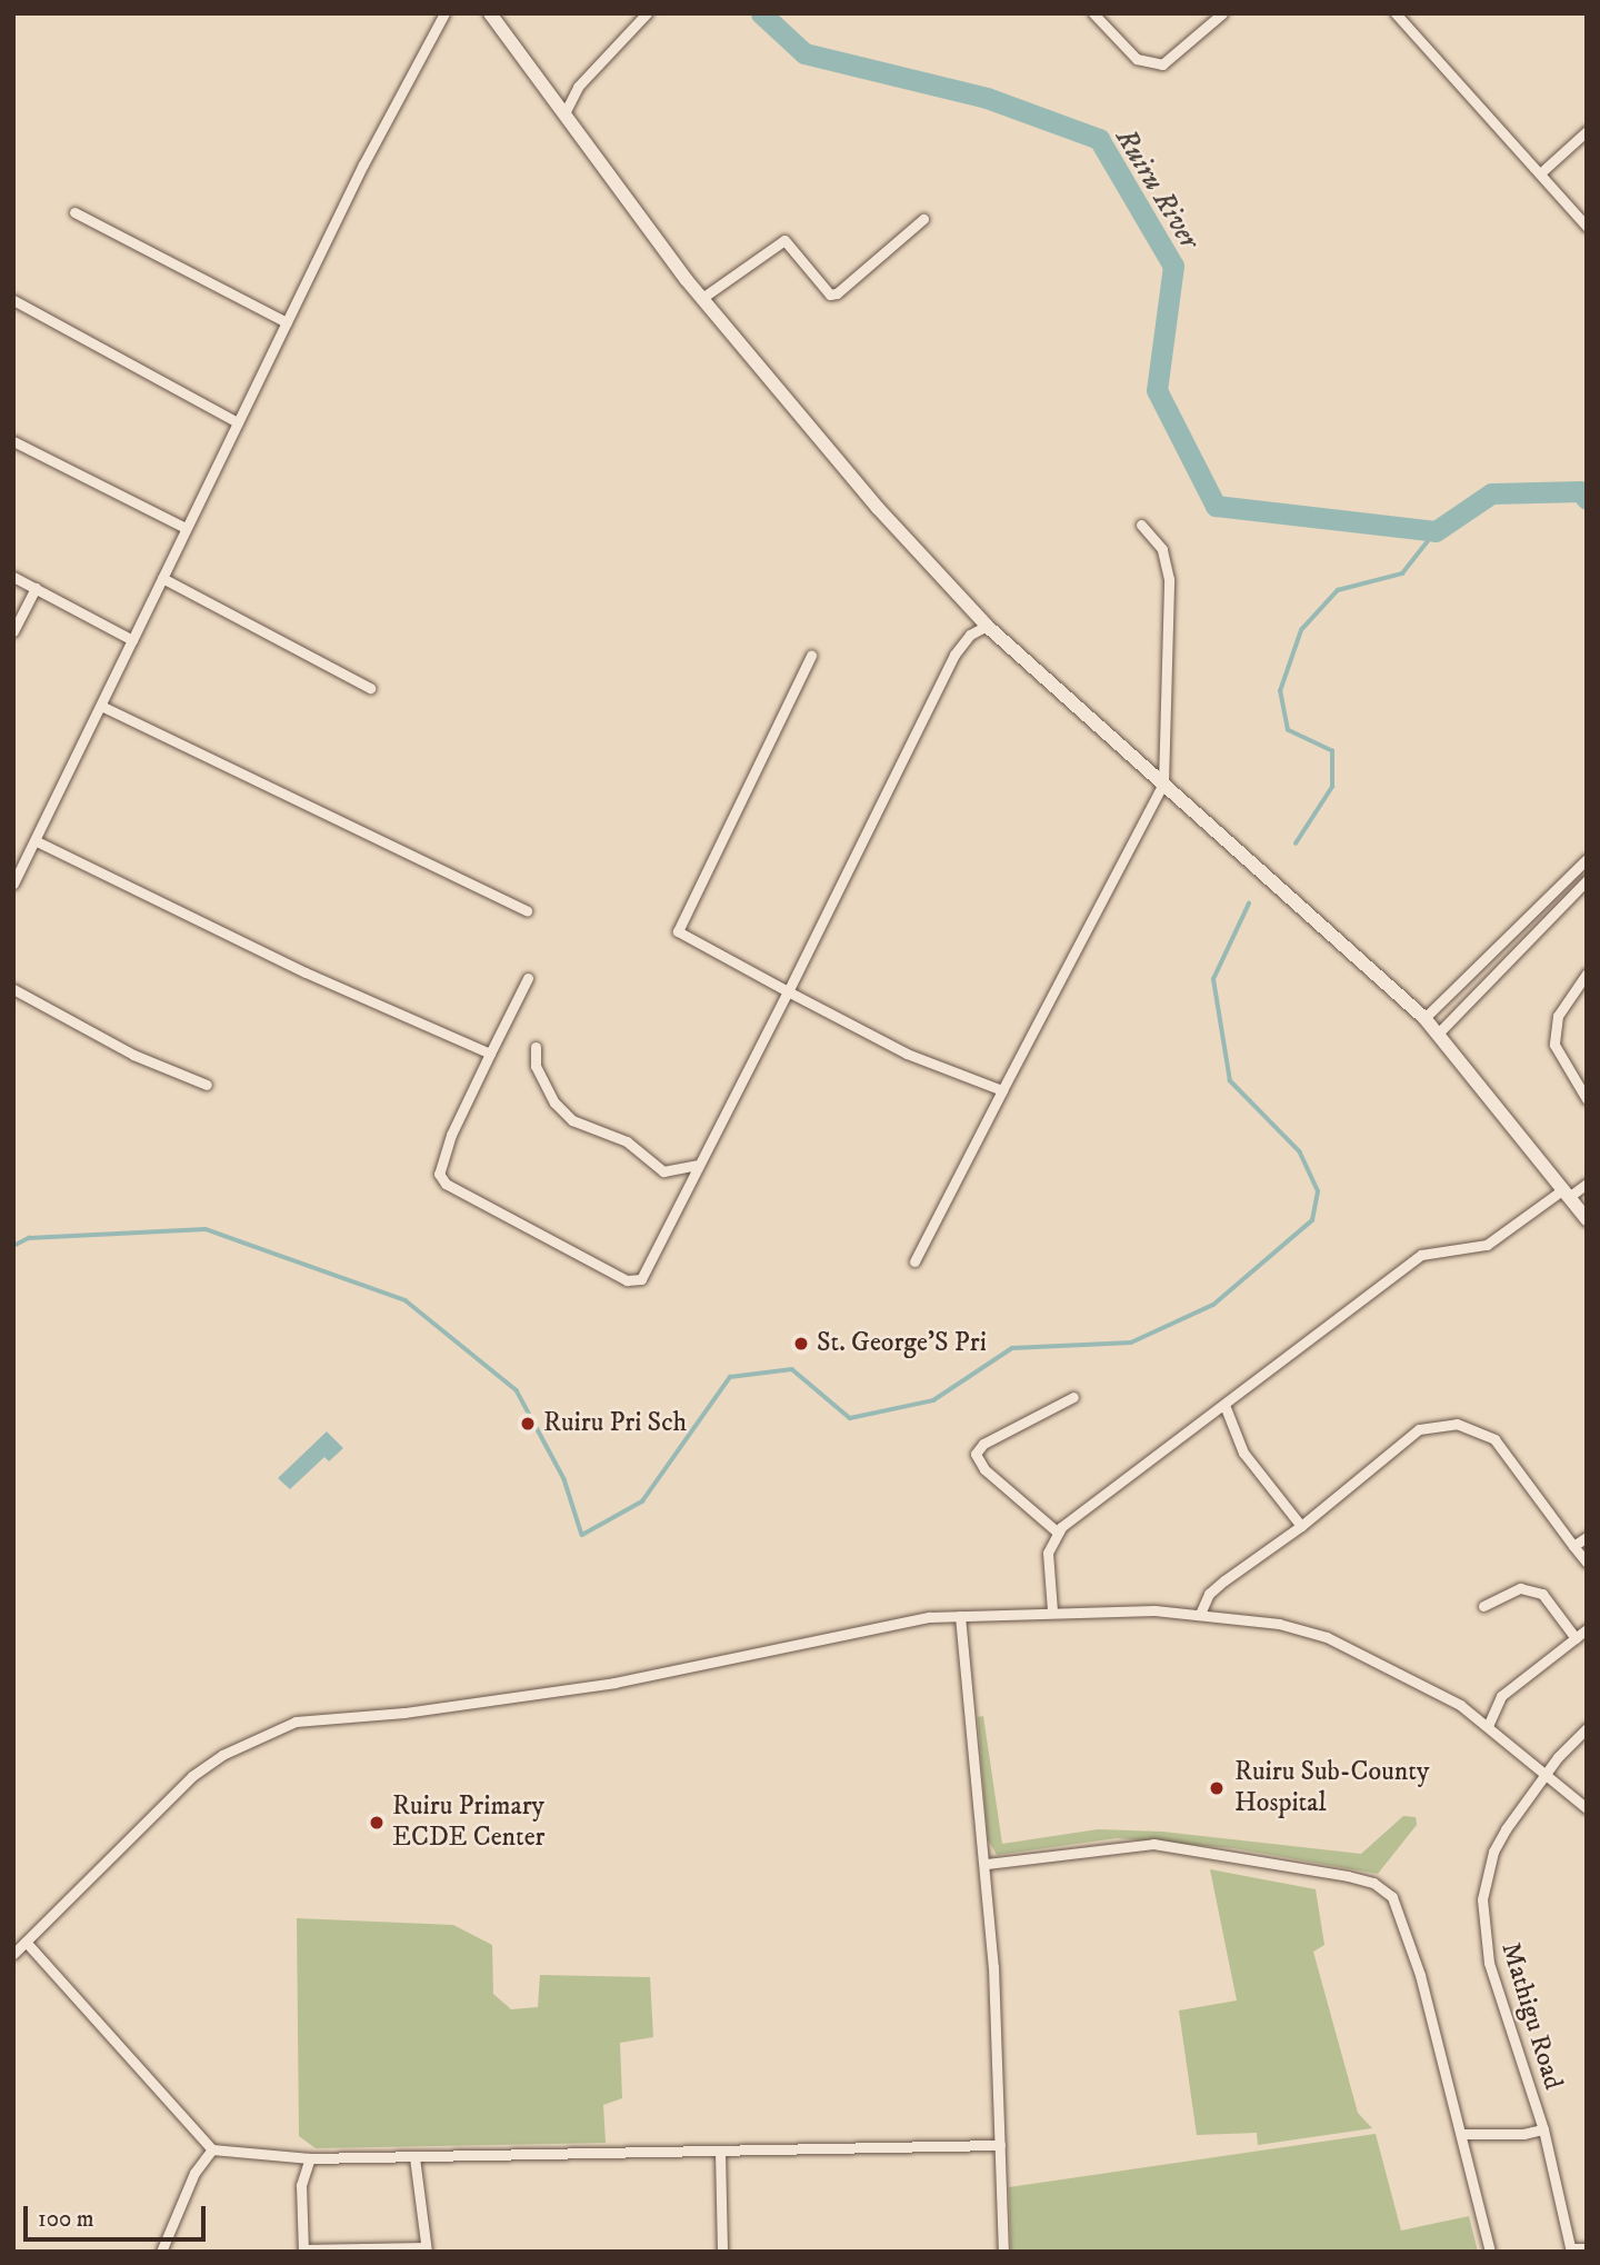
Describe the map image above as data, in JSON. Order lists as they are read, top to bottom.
{
  "streets": {
    "street": ["Mathigu Road"]
  },
  "water": ["Ruiru River"],
  "places": [
    "St. George'S Pri",
    "Ruiru Pri Sch",
    "Ruiru Sub-County Hospital",
    "Ruiru Primary ECDE Center"
  ],
  "scale_bar": "100 m"
}
